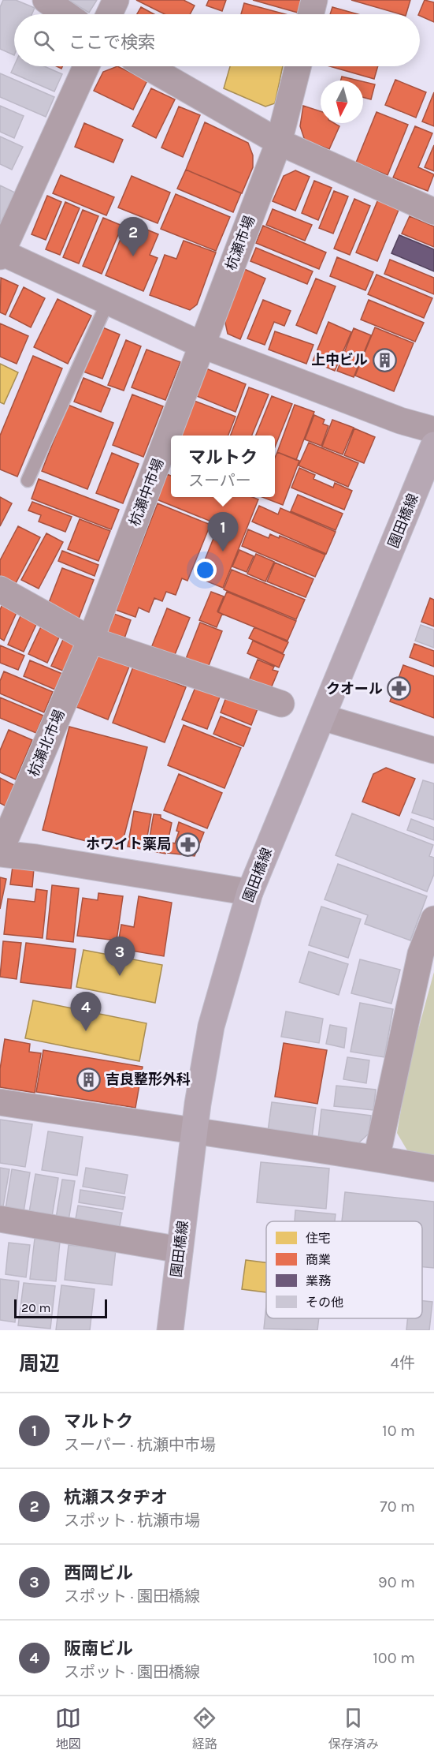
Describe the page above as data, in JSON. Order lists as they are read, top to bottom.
{
  "streets": {
    "street": [
      "杭瀬市場",
      "杭瀬中市場",
      "園田橋線",
      "杭瀬北市場"
    ]
  },
  "crossings": [
    ["杭瀬市場", "杭瀬中市場"],
    ["杭瀬中市場", "杭瀬北市場"]
  ],
  "places": {
    "building": ["上中ビル", "吉良整形外科"],
    "pharmacy": ["クオール", "ホワイト薬局"]
  },
  "legend": [
    "住宅",
    "商業",
    "業務",
    "その他"
  ],
  "scale_bar": "20 m",
  "north": "bottom",
  "page": {
    "search": "ここで検索",
    "pins": [
      "2",
      "1",
      "3",
      "4"
    ],
    "popup": ["マルトク", "スーパー"],
    "scale": "20 m",
    "heading": ["周辺", "4件"],
    "list": [
      {
        "mark": "1",
        "name": "マルトク",
        "note": "スーパー · 杭瀬中市場",
        "value": "10 m"
      },
      {
        "mark": "2",
        "name": "杭瀬スタヂオ",
        "note": "スポット · 杭瀬市場",
        "value": "70 m"
      },
      {
        "mark": "3",
        "name": "西岡ビル",
        "note": "スポット · 園田橋線",
        "value": "90 m"
      },
      {
        "mark": "4",
        "name": "阪南ビル",
        "note": "スポット · 園田橋線",
        "value": "100 m"
      }
    ],
    "nav": ["地図", "経路", "保存済み"]
  }
}
